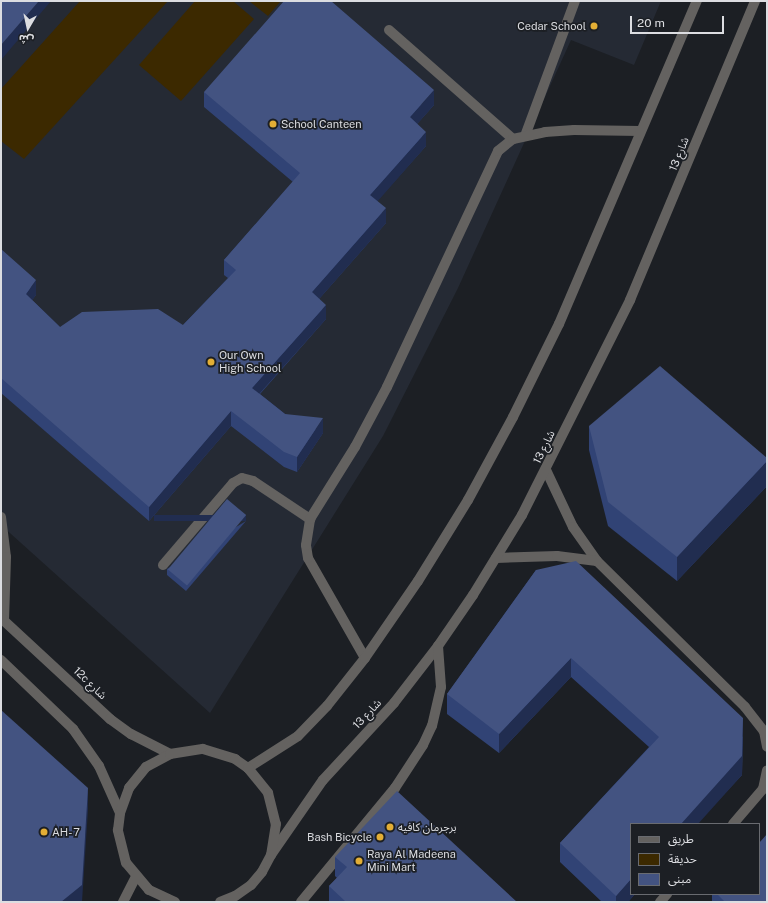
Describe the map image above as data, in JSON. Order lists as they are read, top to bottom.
{
  "streets": {
    "street": ["شارع 13", "12c شارع"]
  },
  "places": [
    "Cedar School",
    "School Canteen",
    "Our Own High School",
    "برجرمان كافيه",
    "AH- 7",
    "Bash Bicycle",
    "Raya Al Madeena Mini Mart"
  ],
  "legend": ["طريق", "حديقة", "مبنى"],
  "scale_bar": "20 m",
  "north": "bottom"
}
